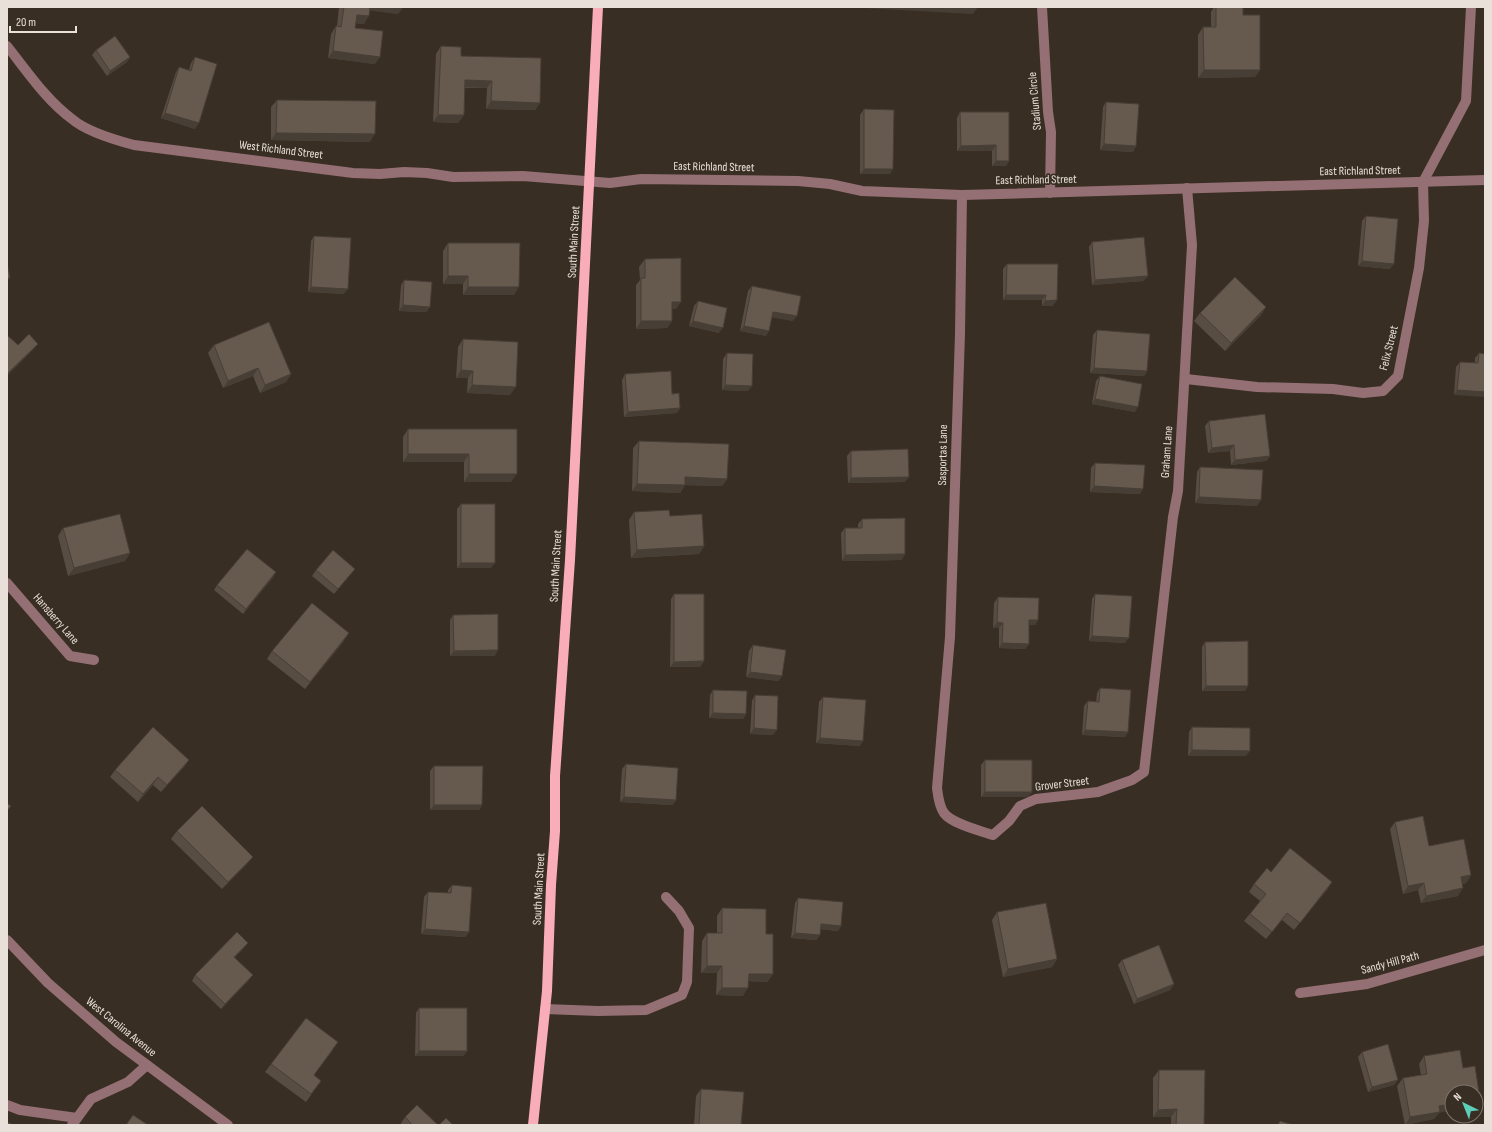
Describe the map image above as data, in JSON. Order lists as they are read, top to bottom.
{
  "streets": {
    "main road": ["South Main Street"],
    "street": [
      "Stadium Circle",
      "West Richland Street",
      "East Richland Street",
      "Felix Street",
      "Graham Lane",
      "Sasportas Lane",
      "Hansberry Lane",
      "Grover Street",
      "Sandy Hill Path",
      "West Carolina Avenue"
    ]
  },
  "crossings": [
    ["Stadium Circle", "East Richland Street"],
    ["West Richland Street", "East Richland Street"],
    ["West Richland Street", "South Main Street"],
    ["East Richland Street", "South Main Street"],
    ["East Richland Street", "Felix Street"],
    ["East Richland Street", "Graham Lane"],
    ["East Richland Street", "Sasportas Lane"],
    ["Felix Street", "Graham Lane"],
    ["Graham Lane", "Grover Street"],
    ["Sasportas Lane", "Grover Street"]
  ],
  "scale_bar": "20 m",
  "north": "top left"
}
